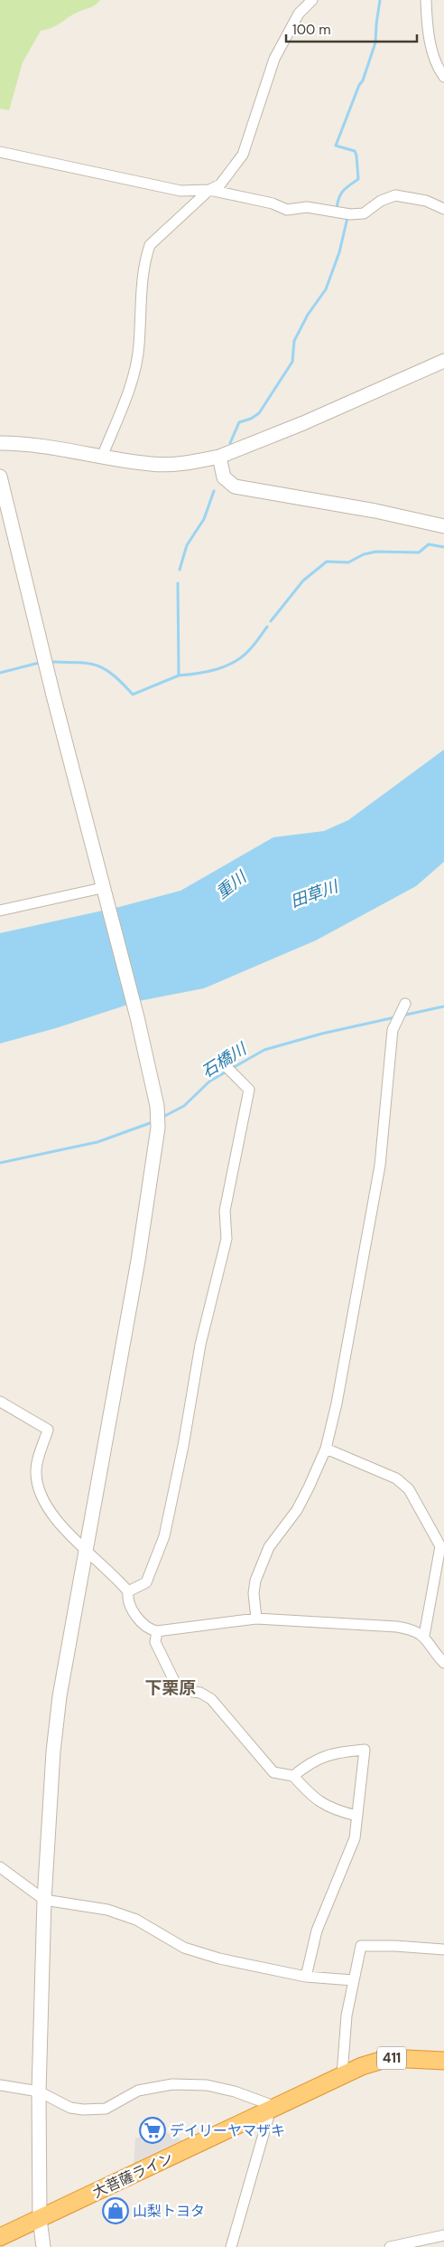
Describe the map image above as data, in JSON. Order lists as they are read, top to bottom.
{
  "streets": {
    "highway": ["411", "大菩薩ライン"]
  },
  "districts": ["下栗原"],
  "water": ["重川", "田草川", "石橋川"],
  "places": {
    "supermarket": ["デイリーヤマザキ"],
    "shop": ["山梨トヨタ"]
  },
  "scale_bar": "100 m"
}
